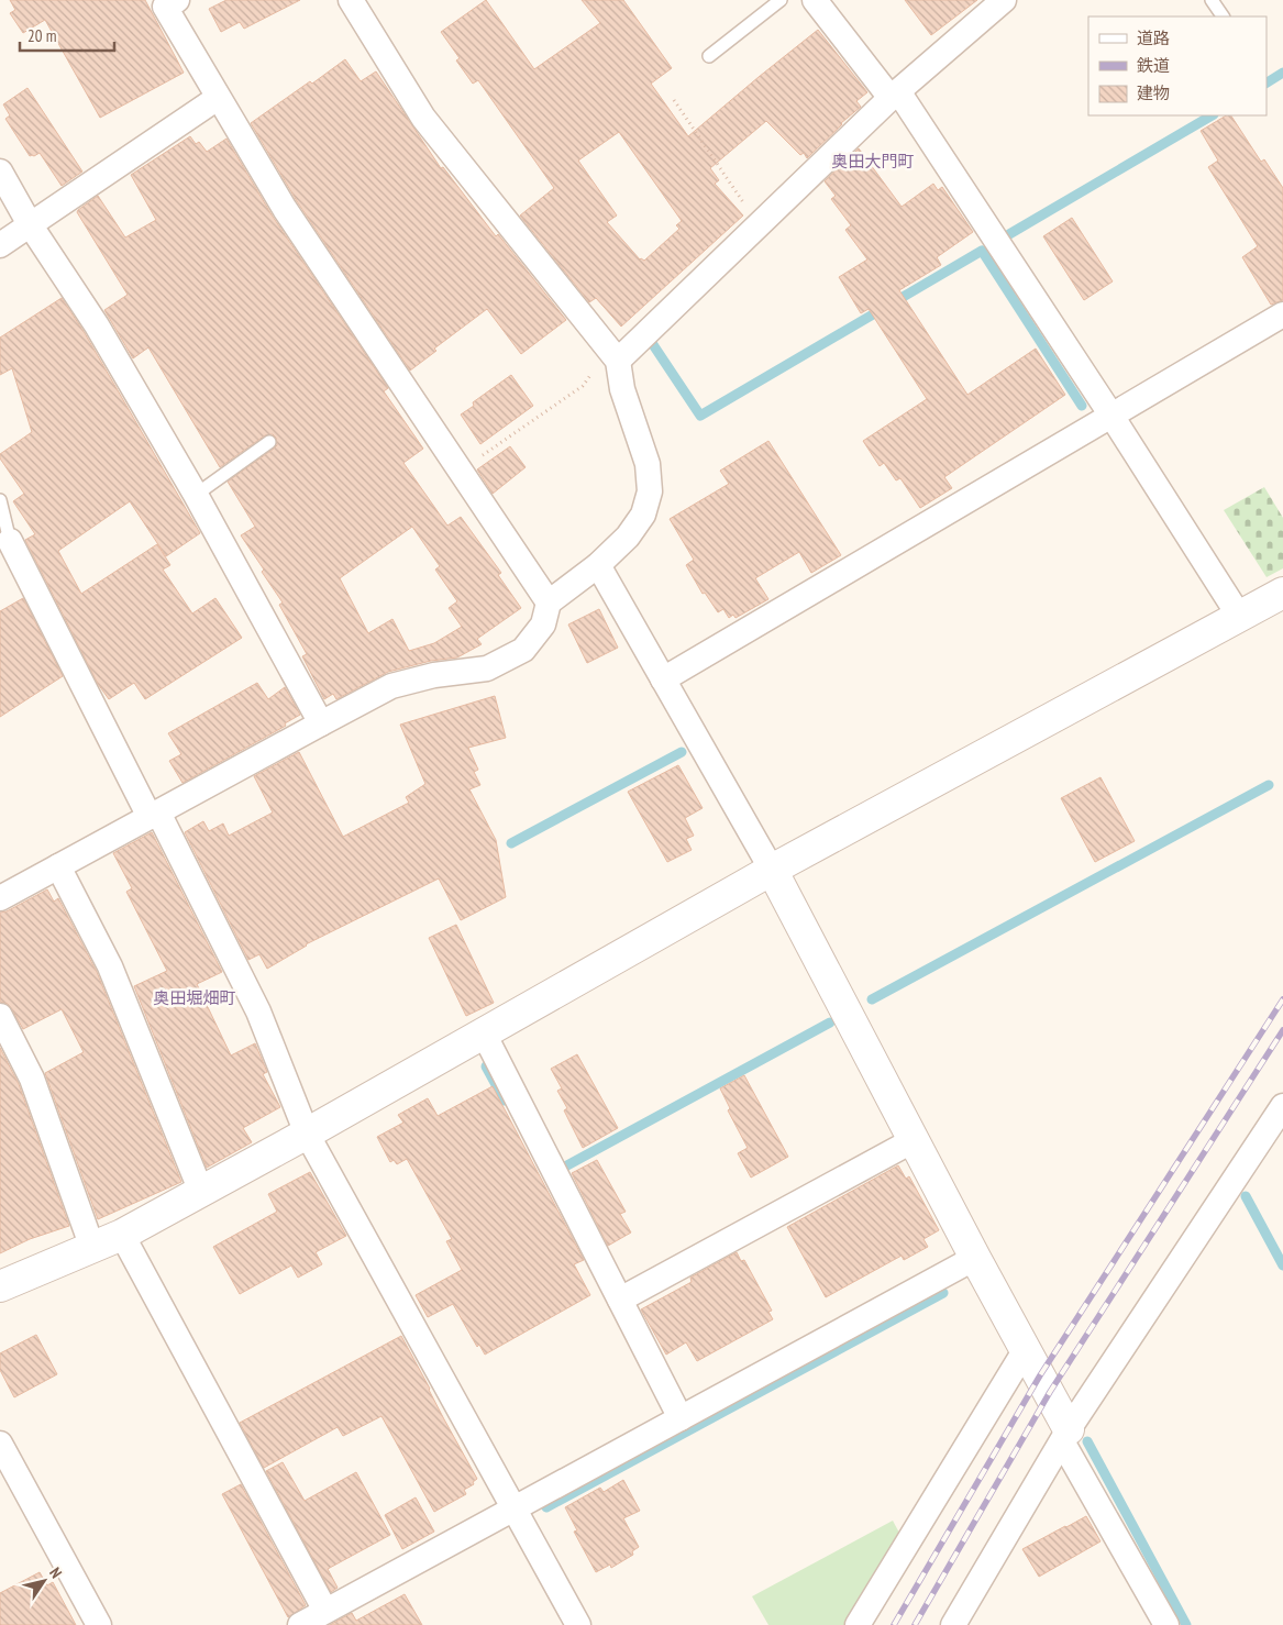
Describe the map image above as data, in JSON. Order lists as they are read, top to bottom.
{
  "districts": ["奥田大門町", "奥田堀畑町"],
  "legend": ["道路", "鉄道", "建物"],
  "scale_bar": "20 m",
  "north": "top right"
}
